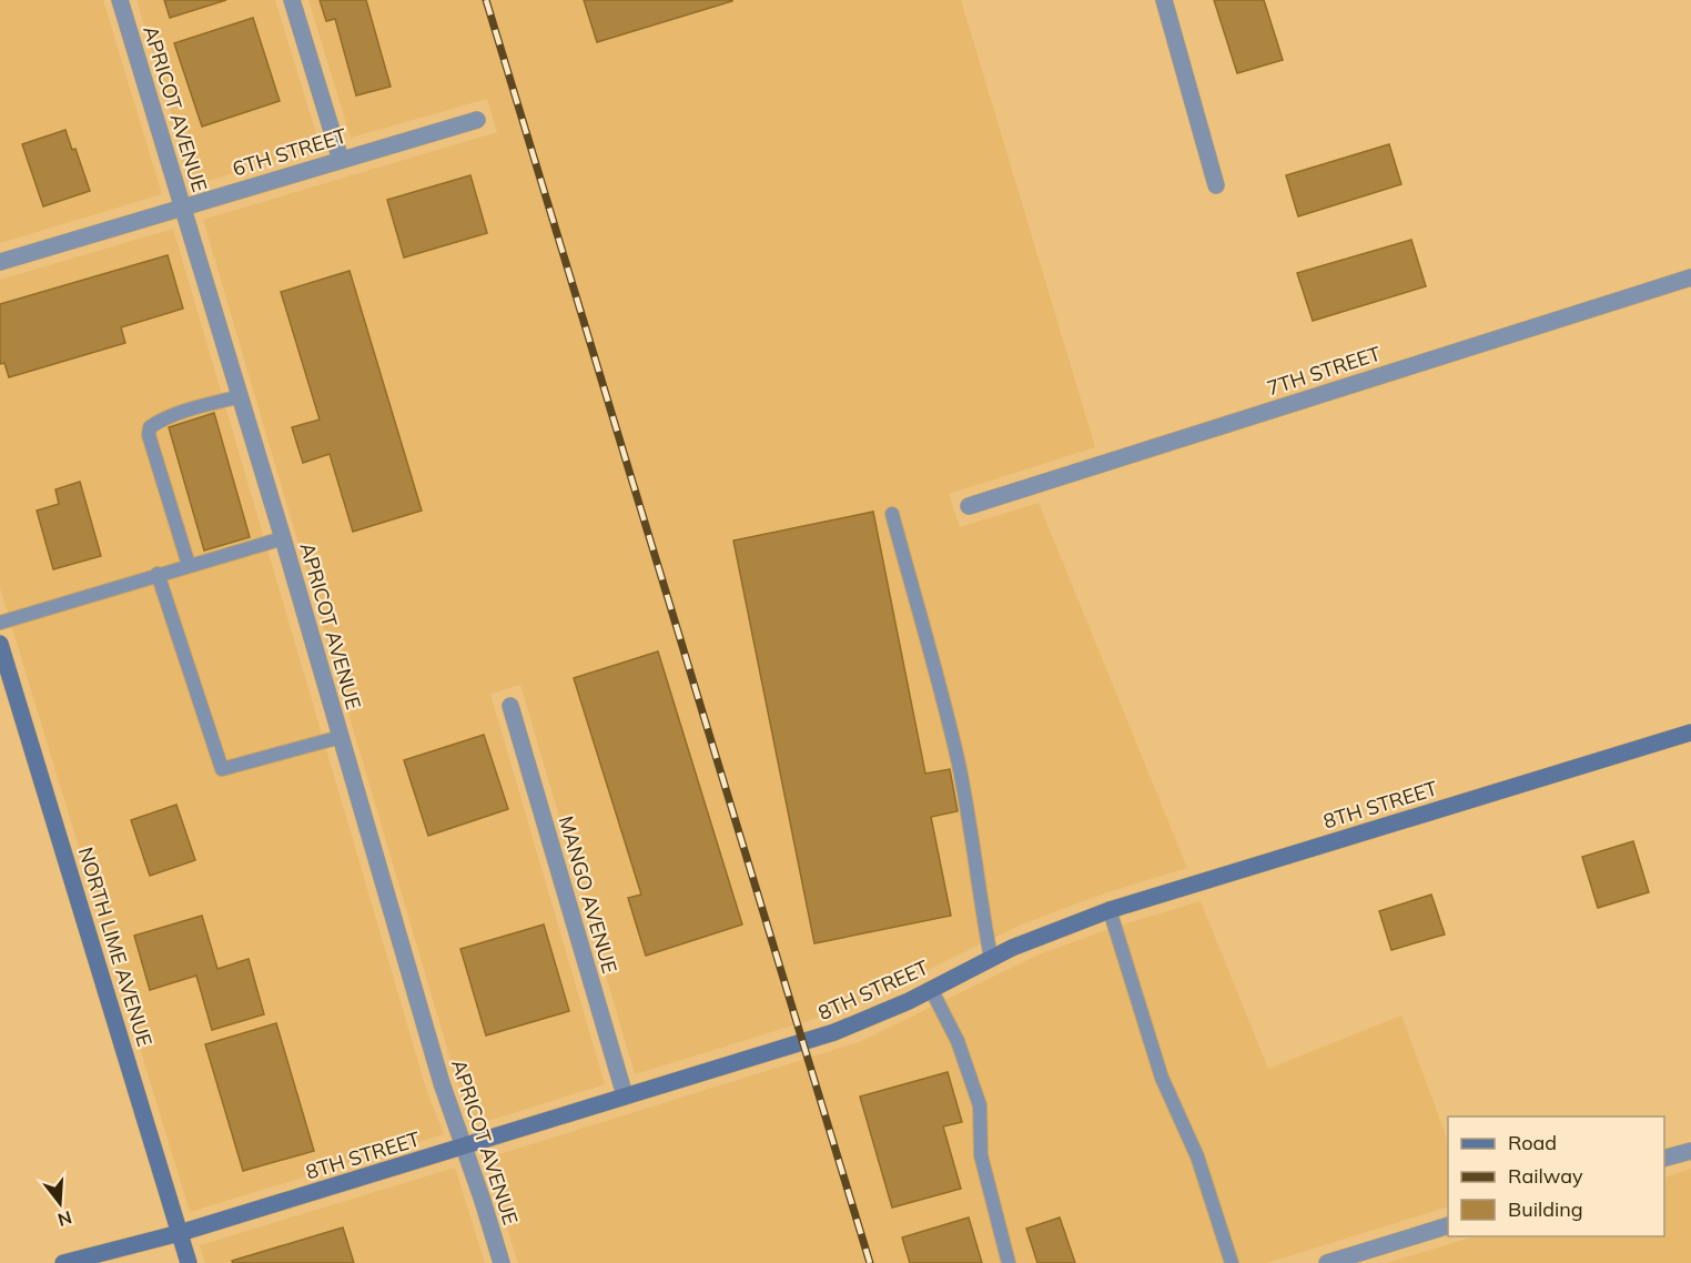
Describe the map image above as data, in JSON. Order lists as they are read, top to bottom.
{
  "streets": {
    "street": [
      "APRICOT AVENUE",
      "6TH STREET",
      "7TH STREET",
      "8TH STREET",
      "MANGO AVENUE",
      "NORTH LIME AVENUE"
    ]
  },
  "crossings": [
    ["APRICOT AVENUE", "6TH STREET"],
    ["APRICOT AVENUE", "8TH STREET"],
    ["8TH STREET", "MANGO AVENUE"],
    ["8TH STREET", "NORTH LIME AVENUE"]
  ],
  "legend": ["Road", "Railway", "Building"],
  "north": "bottom"
}
